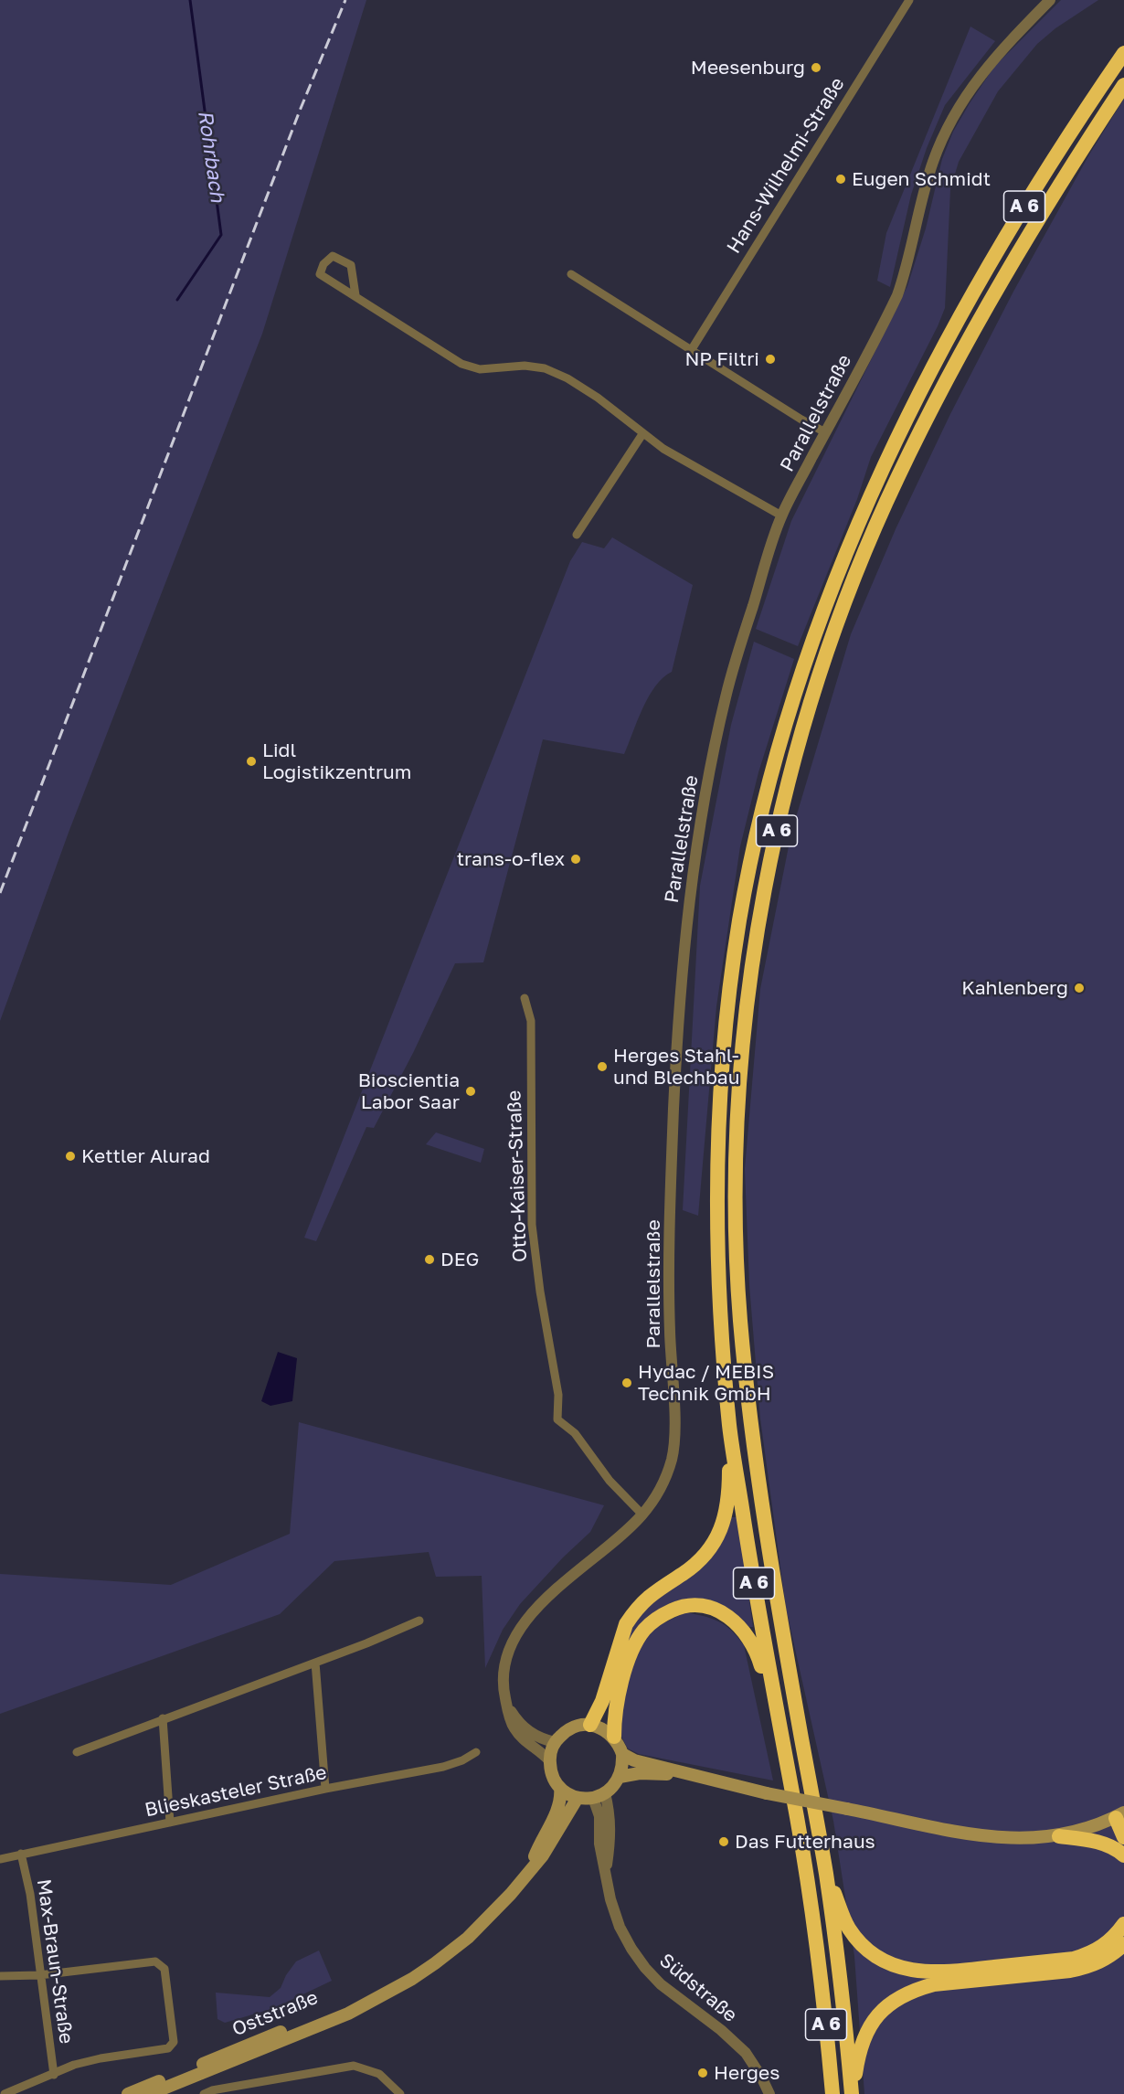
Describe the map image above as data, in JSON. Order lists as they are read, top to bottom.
{
  "streets": {
    "highway": ["A 6"],
    "main road": ["Oststraße"],
    "street": [
      "Hans-Wilhelmi-Straße",
      "Parallelstraße",
      "Otto-Kaiser-Straße",
      "Blieskasteler Straße",
      "Max-Braun-Straße",
      "Südstraße"
    ]
  },
  "crossings": [
    ["Parallelstraße", "Otto-Kaiser-Straße"],
    ["Parallelstraße", "Südstraße"],
    ["Parallelstraße", "Oststraße"],
    ["Blieskasteler Straße", "Max-Braun-Straße"],
    ["Südstraße", "Oststraße"]
  ],
  "water": ["Rohrbach"],
  "places": [
    "Meesenburg",
    "Eugen Schmidt",
    "NP Filtri",
    "Lidl Logistikzentrum",
    "trans-o-flex",
    "Kahlenberg",
    "Herges Stahl- und Blechbau",
    "Bioscientia Labor Saar",
    "Kettler Alurad",
    "DEG",
    "Hydac / MEBIS Technik GmbH",
    "Das Futterhaus",
    "Herges"
  ]
}
